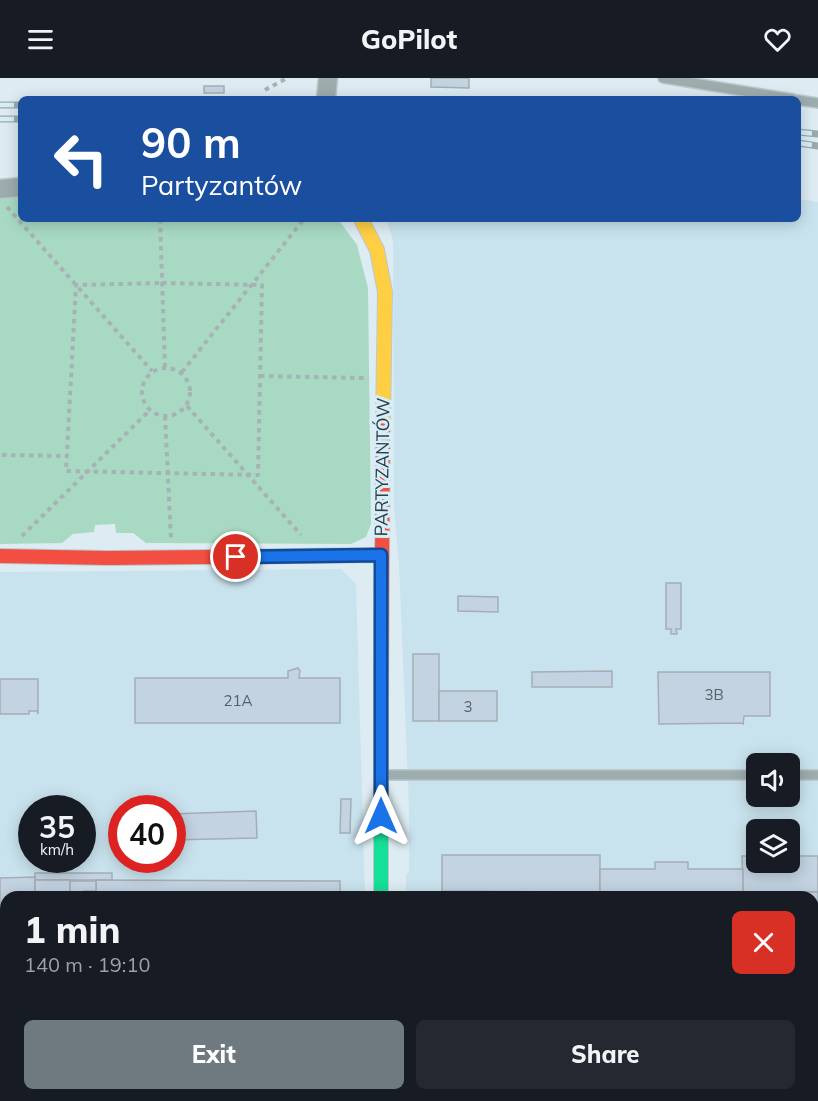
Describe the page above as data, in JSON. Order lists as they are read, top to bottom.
{
  "streets": {
    "street": ["PARTYZANTÓW"]
  },
  "house_numbers": ["3B", "21A", "3"],
  "page": {
    "header": "GoPilot",
    "turn": ["90 m", "Partyzantów"],
    "speed": "35 km/h",
    "limit": "40",
    "heading": ["1 min", "140 m · 19:10"],
    "buttons": ["Exit", "Share"]
  }
}
